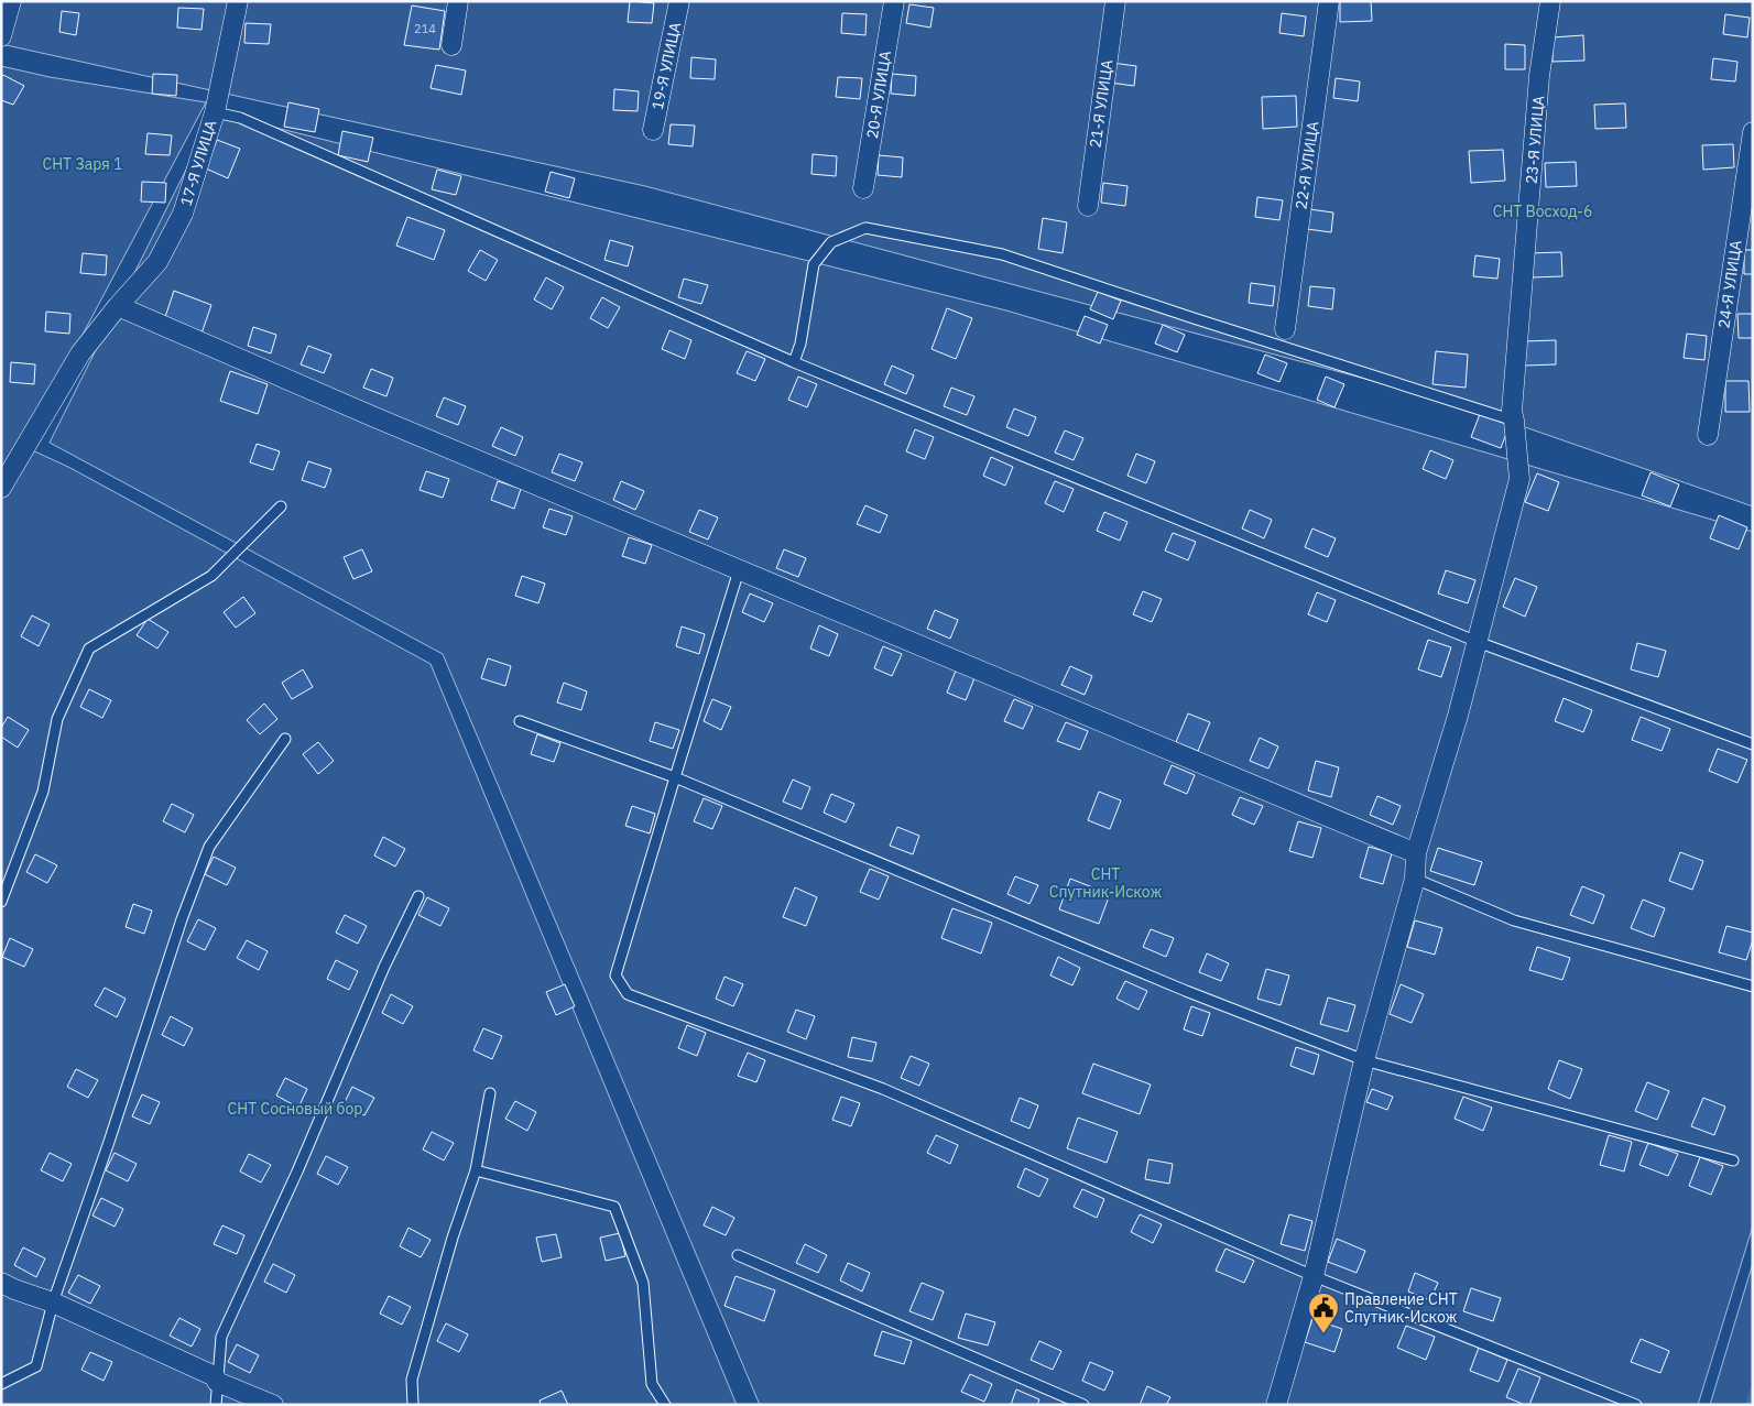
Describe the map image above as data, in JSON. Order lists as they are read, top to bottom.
{
  "streets": {
    "street": [
      "19-Я УЛИЦА",
      "20-Я УЛИЦА",
      "21-Я УЛИЦА",
      "23-Я УЛИЦА",
      "17-Я УЛИЦА",
      "22-Я УЛИЦА",
      "24-Я УЛИЦА"
    ]
  },
  "parks": [
    "СНТ Заря 1",
    "СНТ Восход-6",
    "СНТ Спутник-Искож",
    "СНТ Сосновый бор"
  ],
  "places": {
    "public building": ["Правление СНТ Спутник-Искож"]
  },
  "house_numbers": ["214"]
}
